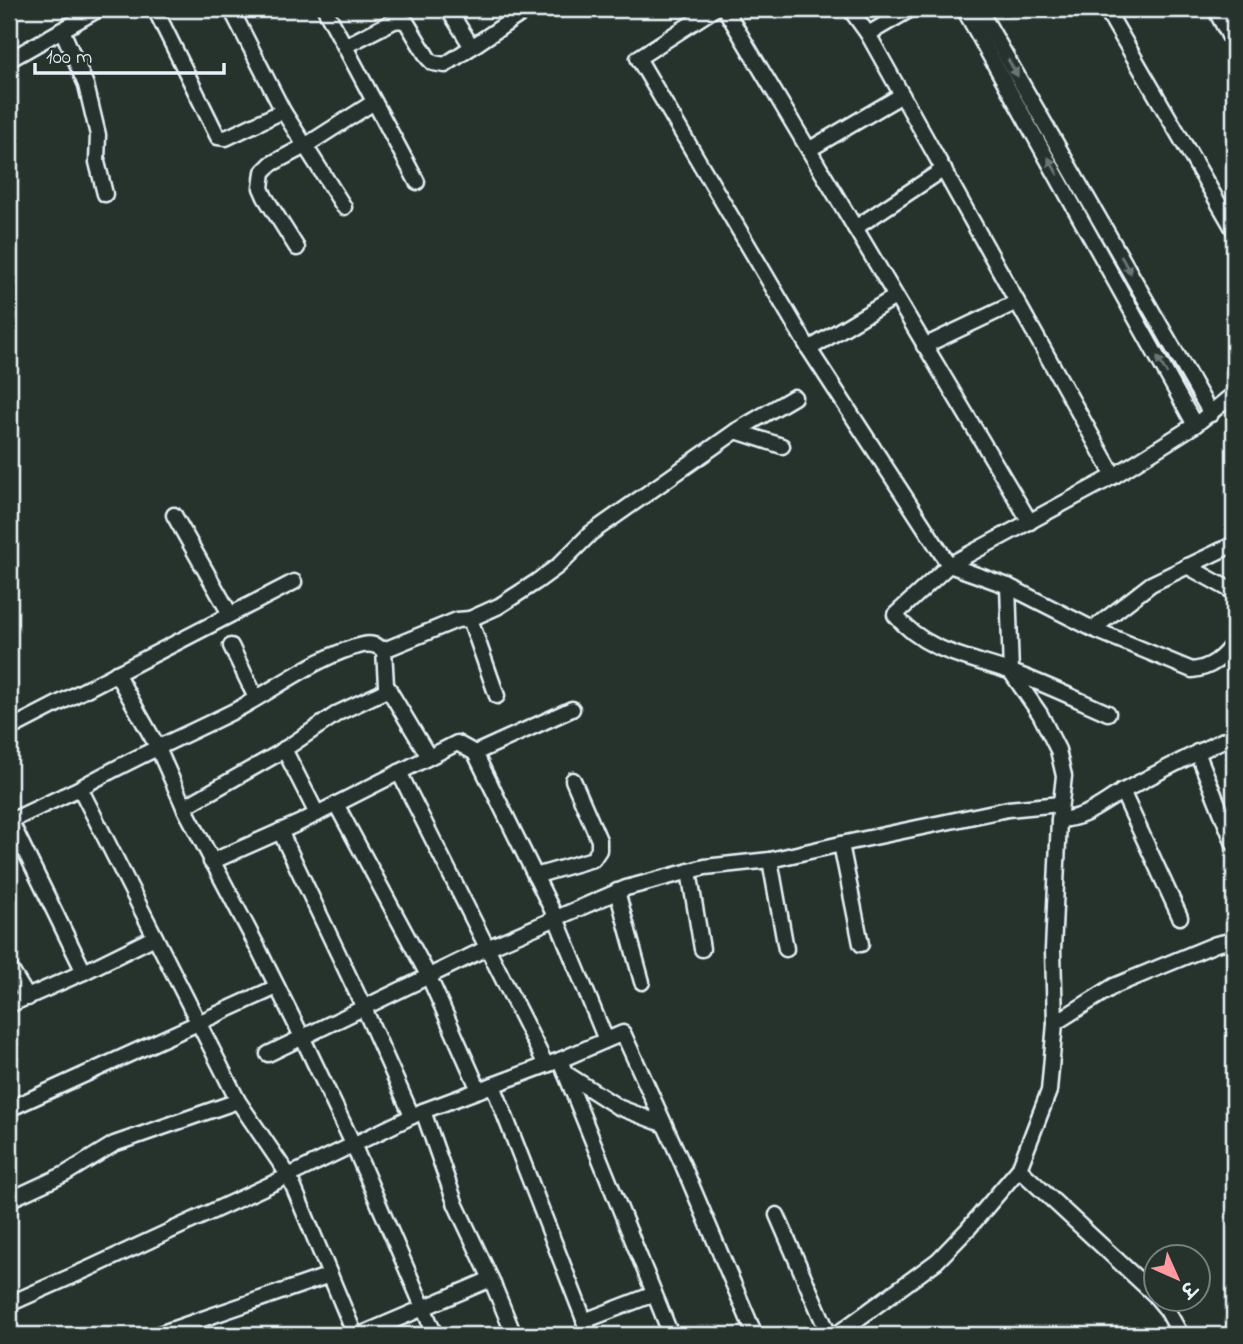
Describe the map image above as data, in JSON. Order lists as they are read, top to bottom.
{
  "scale_bar": "100 m",
  "north": "bottom right"
}
